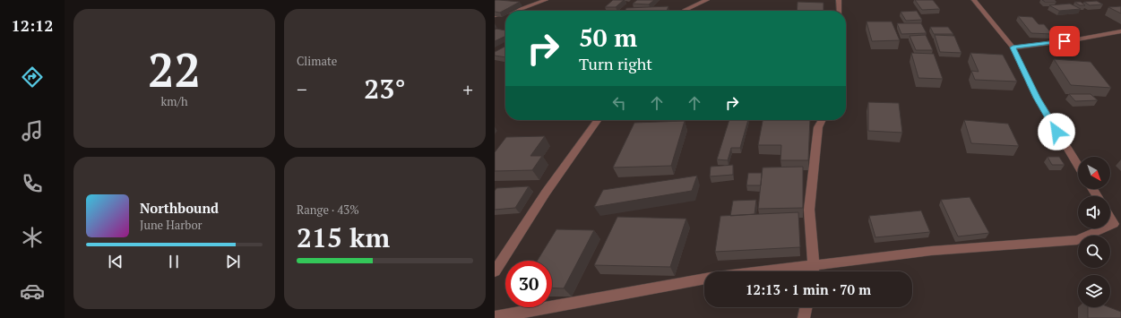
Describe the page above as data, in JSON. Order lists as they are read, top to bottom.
{
  "north": "bottom right",
  "page": {
    "tabs": "12:12",
    "tile": [
      ["22", "km/h"],
      "Climate",
      ["Range · 43%", "215 km"]
    ],
    "turn": ["50 m", "Turn right"],
    "heat": ["−", "23°", "+"],
    "song": ["Northbound", "June Harbor"],
    "limit": "30",
    "trip": "12:13 · 1 min · 70 m"
  }
}
